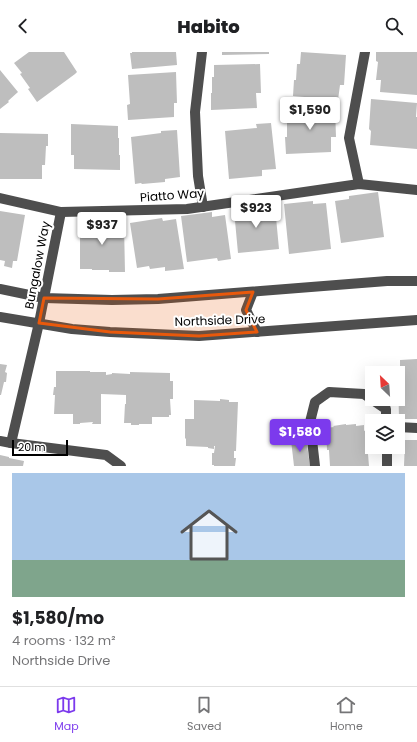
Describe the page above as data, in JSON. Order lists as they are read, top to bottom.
{
  "streets": {
    "street": ["Piatto Way", "Bungalow Way", "Northside Drive"]
  },
  "crossings": [
    ["Piatto Way", "Bungalow Way"],
    ["Bungalow Way", "Northside Drive"]
  ],
  "scale_bar": "20 m",
  "north": "top left",
  "page": {
    "header": "Habito",
    "price": [
      "$1,590",
      "$923",
      "$937",
      "$1,580"
    ],
    "scale": "20 m",
    "list": [
      {
        "name": "$1,580/mo",
        "note": "4 rooms · 132 m² · Northside Drive"
      }
    ],
    "tabs": ["Map", "Saved", "Home"]
  }
}
